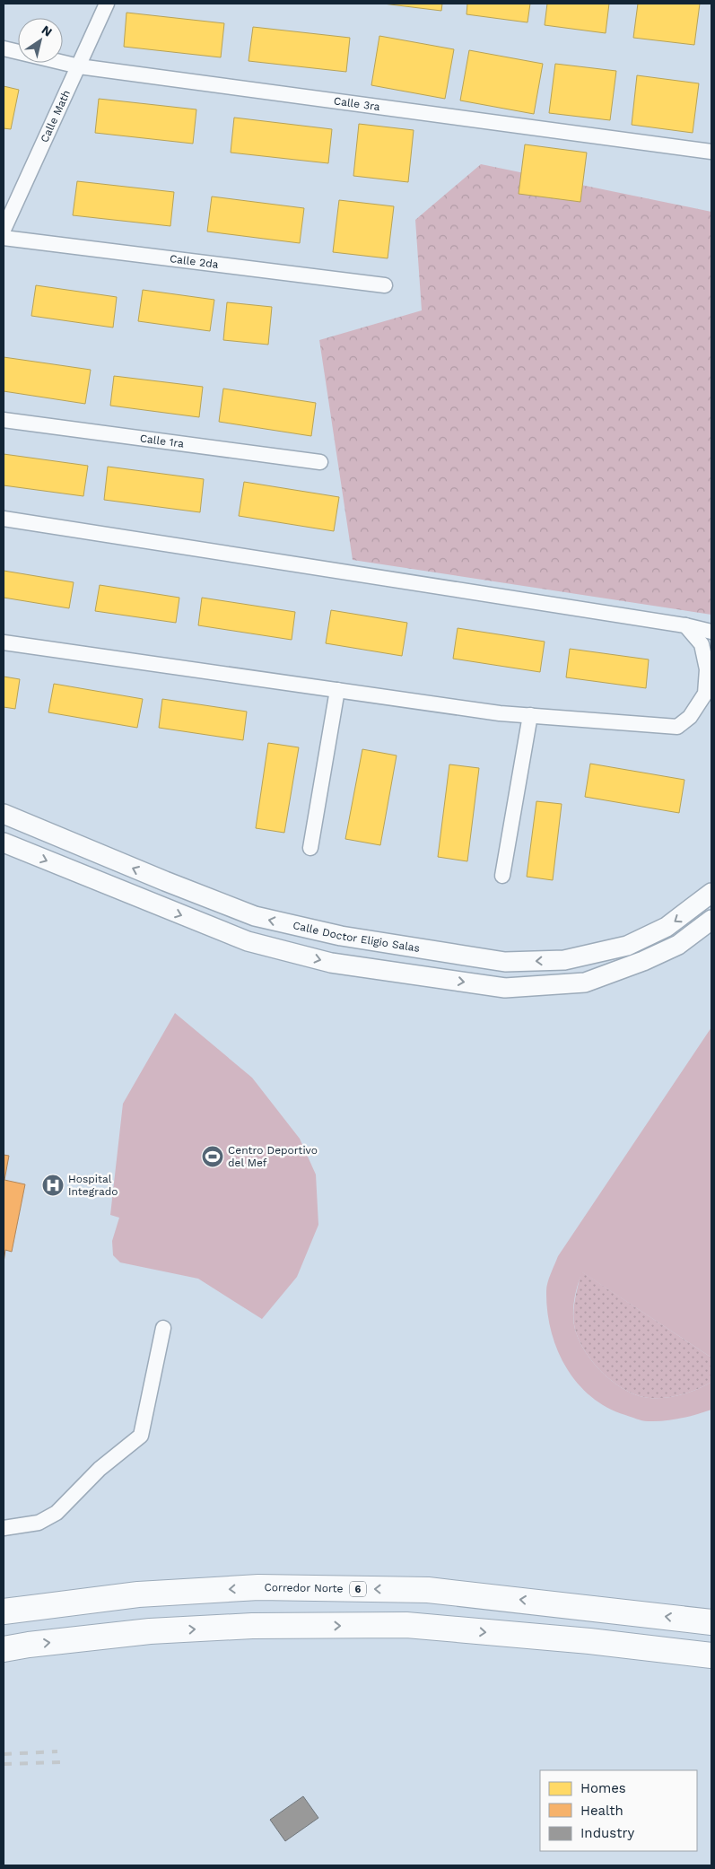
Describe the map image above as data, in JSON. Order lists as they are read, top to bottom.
{
  "streets": {
    "highway": ["Corredor Norte", "6"],
    "street": [
      "Calle 3ra",
      "Calle Math",
      "Calle 2da",
      "Calle 1ra",
      "Calle Doctor Eligio Salas"
    ]
  },
  "crossings": [
    ["Calle 3ra", "Calle Math"]
  ],
  "places": {
    "sports": ["Centro Deportivo del Mef"],
    "hospital": ["Hospital Integrado"]
  },
  "legend": ["Homes", "Health", "Industry"],
  "north": "top right"
}
